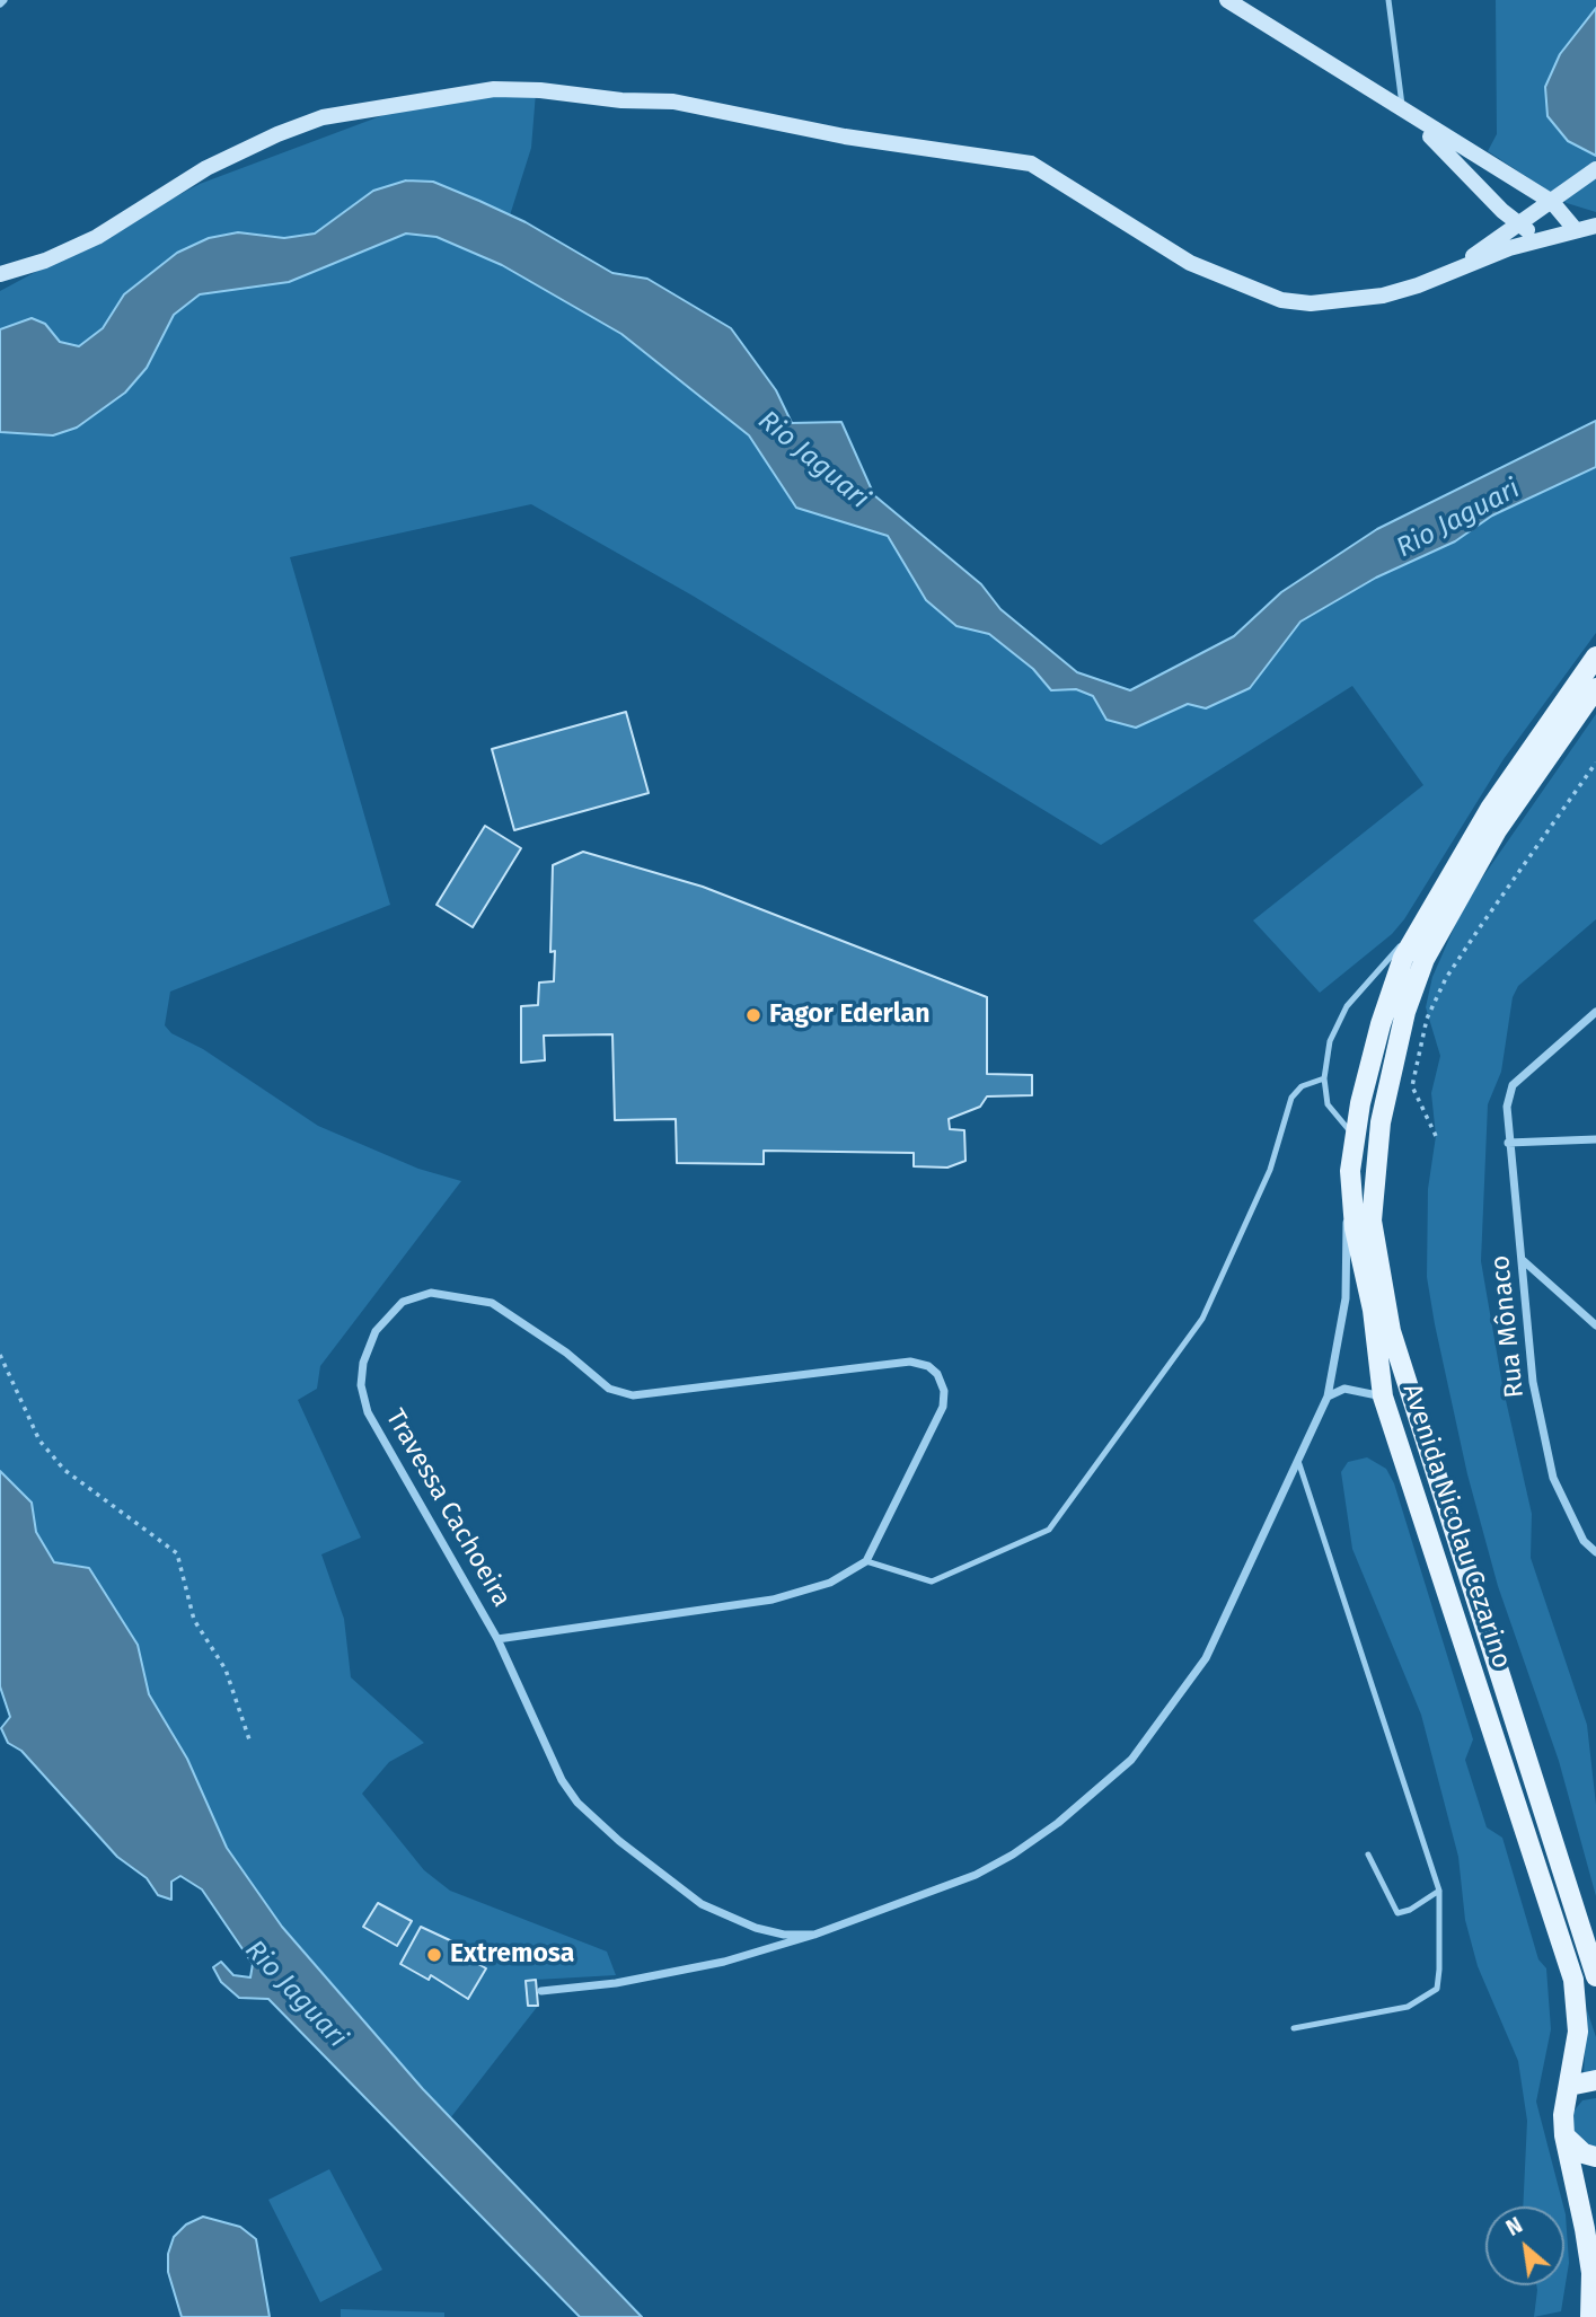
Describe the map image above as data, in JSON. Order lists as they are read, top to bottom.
{
  "streets": {
    "main road": ["Avenida Nicolau Cezarino"],
    "street": ["Rua Mônaco", "Travessa Cachoeira"]
  },
  "water": ["Rio Jaguari"],
  "places": ["Fagor Ederlan", "Extremosa"],
  "north": "top left"
}
